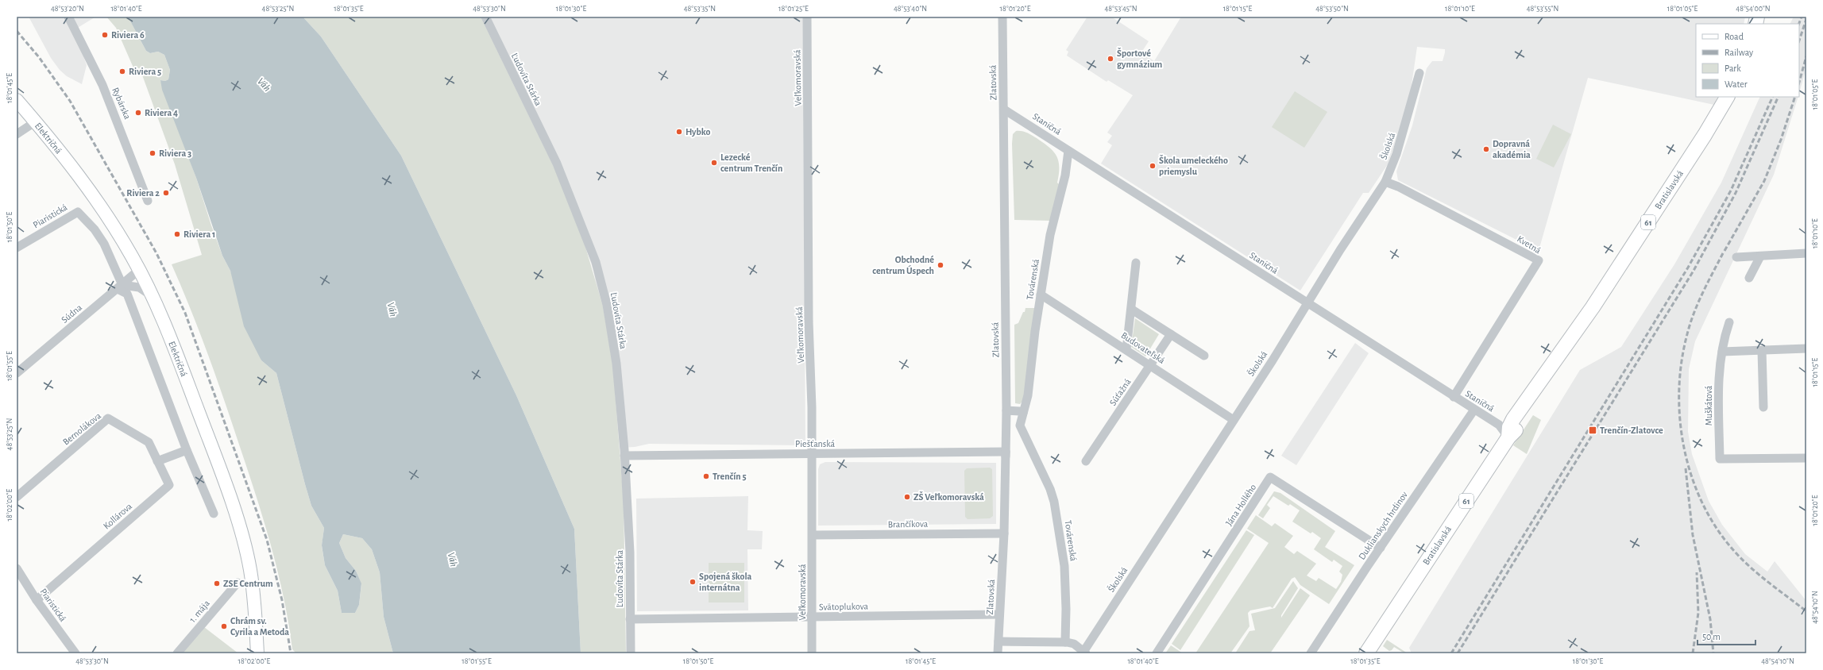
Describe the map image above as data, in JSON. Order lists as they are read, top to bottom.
{
  "streets": {
    "main road": ["Električná", "Bratislavská", "61"],
    "street": [
      "Veľkomoravská",
      "Ľudovíta Stárka",
      "Zlatovská",
      "Rybárska",
      "Staničná",
      "Školská",
      "Piaristická",
      "Kvetná",
      "Továrenská",
      "Súdna",
      "Budovateľská",
      "Súťažná",
      "Muškátová",
      "Bernolákova",
      "Piešťanská",
      "Jána Hollého",
      "Kollárova",
      "Brančíkova",
      "Duklianskych hrdinov",
      "Svätoplukova",
      "1. mája"
    ]
  },
  "crossings": [
    ["Veľkomoravská", "Piešťanská"],
    ["Veľkomoravská", "Brančíkova"],
    ["Veľkomoravská", "Svätoplukova"],
    ["Ľudovíta Stárka", "Piešťanská"],
    ["Ľudovíta Stárka", "Svätoplukova"],
    ["Zlatovská", "Staničná"],
    ["Zlatovská", "Piešťanská"],
    ["Zlatovská", "Brančíkova"],
    ["Zlatovská", "Svätoplukova"],
    ["Staničná", "Školská"],
    ["Staničná", "Bratislavská"],
    ["Staničná", "Kvetná"],
    ["Staničná", "Továrenská"],
    ["Staničná", "Duklianskych hrdinov"],
    ["Električná", "Súdna"],
    ["Školská", "Kvetná"],
    ["Školská", "Budovateľská"],
    ["Piaristická", "Súdna"],
    ["Piaristická", "Kollárova"],
    ["Továrenská", "Budovateľská"],
    ["Budovateľská", "Súťažná"],
    ["Bernolákova", "Kollárova"],
    ["Jána Hollého", "Duklianskych hrdinov"]
  ],
  "water": ["Váh"],
  "places": {
    "other": [
      "Riviera 6",
      "Športové gymnázium",
      "Riviera 5",
      "Riviera 4",
      "Hybko",
      "Dopravná akadémia",
      "Riviera 3",
      "Lezecké centrum Trenčín",
      "Škola umeleckého priemyslu",
      "Riviera 2",
      "Riviera 1",
      "Obchodné centrum Úspech",
      "Trenčín 5",
      "ZŠ Veľkomoravská",
      "Spojená škola internátna",
      "ZSE Centrum",
      "Chrám sv. Cyrila a Metoda"
    ],
    "transit": ["Trenčín-Zlatovce"]
  },
  "legend": [
    "Road",
    "Railway",
    "Park",
    "Water"
  ],
  "scale_bar": "50 m",
  "coordinates": [
    "48°53'20\"N",
    "18°01'40\"E",
    "48°53'25\"N",
    "18°01'35\"E",
    "48°53'30\"N",
    "18°01'30\"E",
    "48°53'35\"N",
    "18°01'25\"E",
    "48°53'40\"N",
    "18°01'20\"E",
    "48°53'45\"N",
    "18°01'15\"E",
    "48°53'50\"N",
    "18°01'10\"E",
    "48°53'55\"N",
    "18°01'05\"E",
    "48°54'00\"N",
    "18°01'45\"E",
    "18°01'50\"E",
    "18°01'55\"E",
    "18°02'00\"E",
    "48°54'10\"N"
  ]
}
